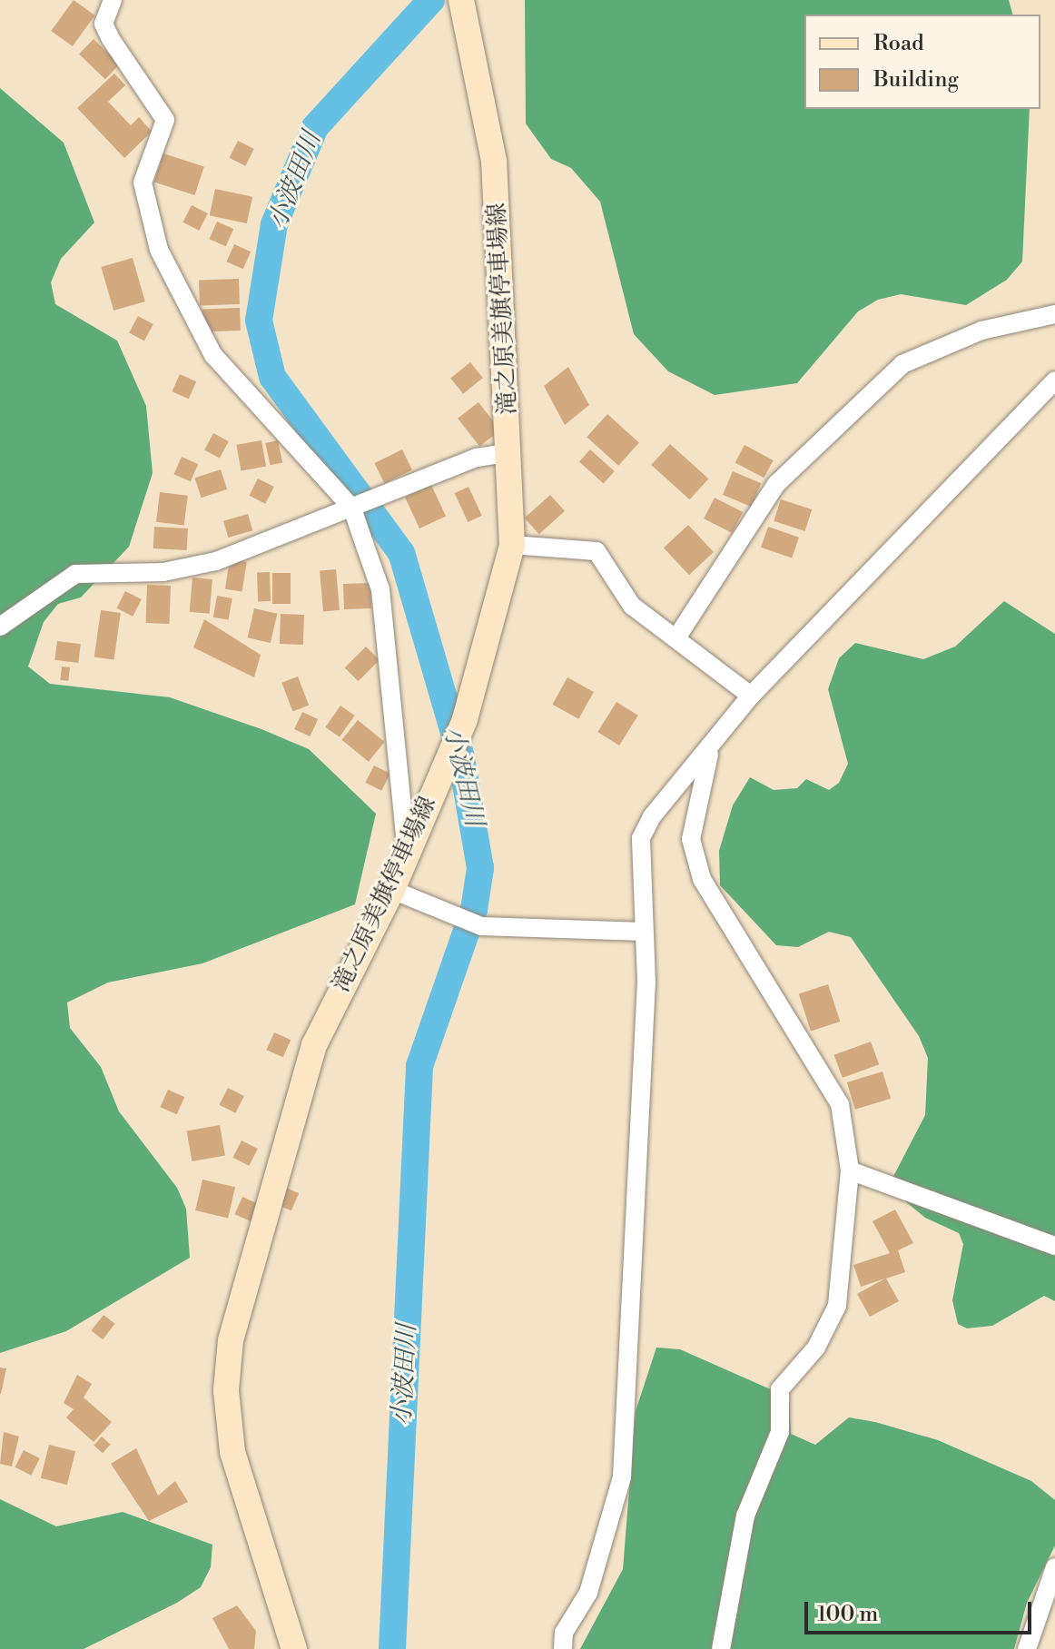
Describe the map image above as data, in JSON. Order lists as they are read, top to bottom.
{
  "streets": {
    "main road": ["滝之原美旗停車場線"]
  },
  "water": ["小波田川"],
  "legend": ["Road", "Building"],
  "scale_bar": "100 m"
}
